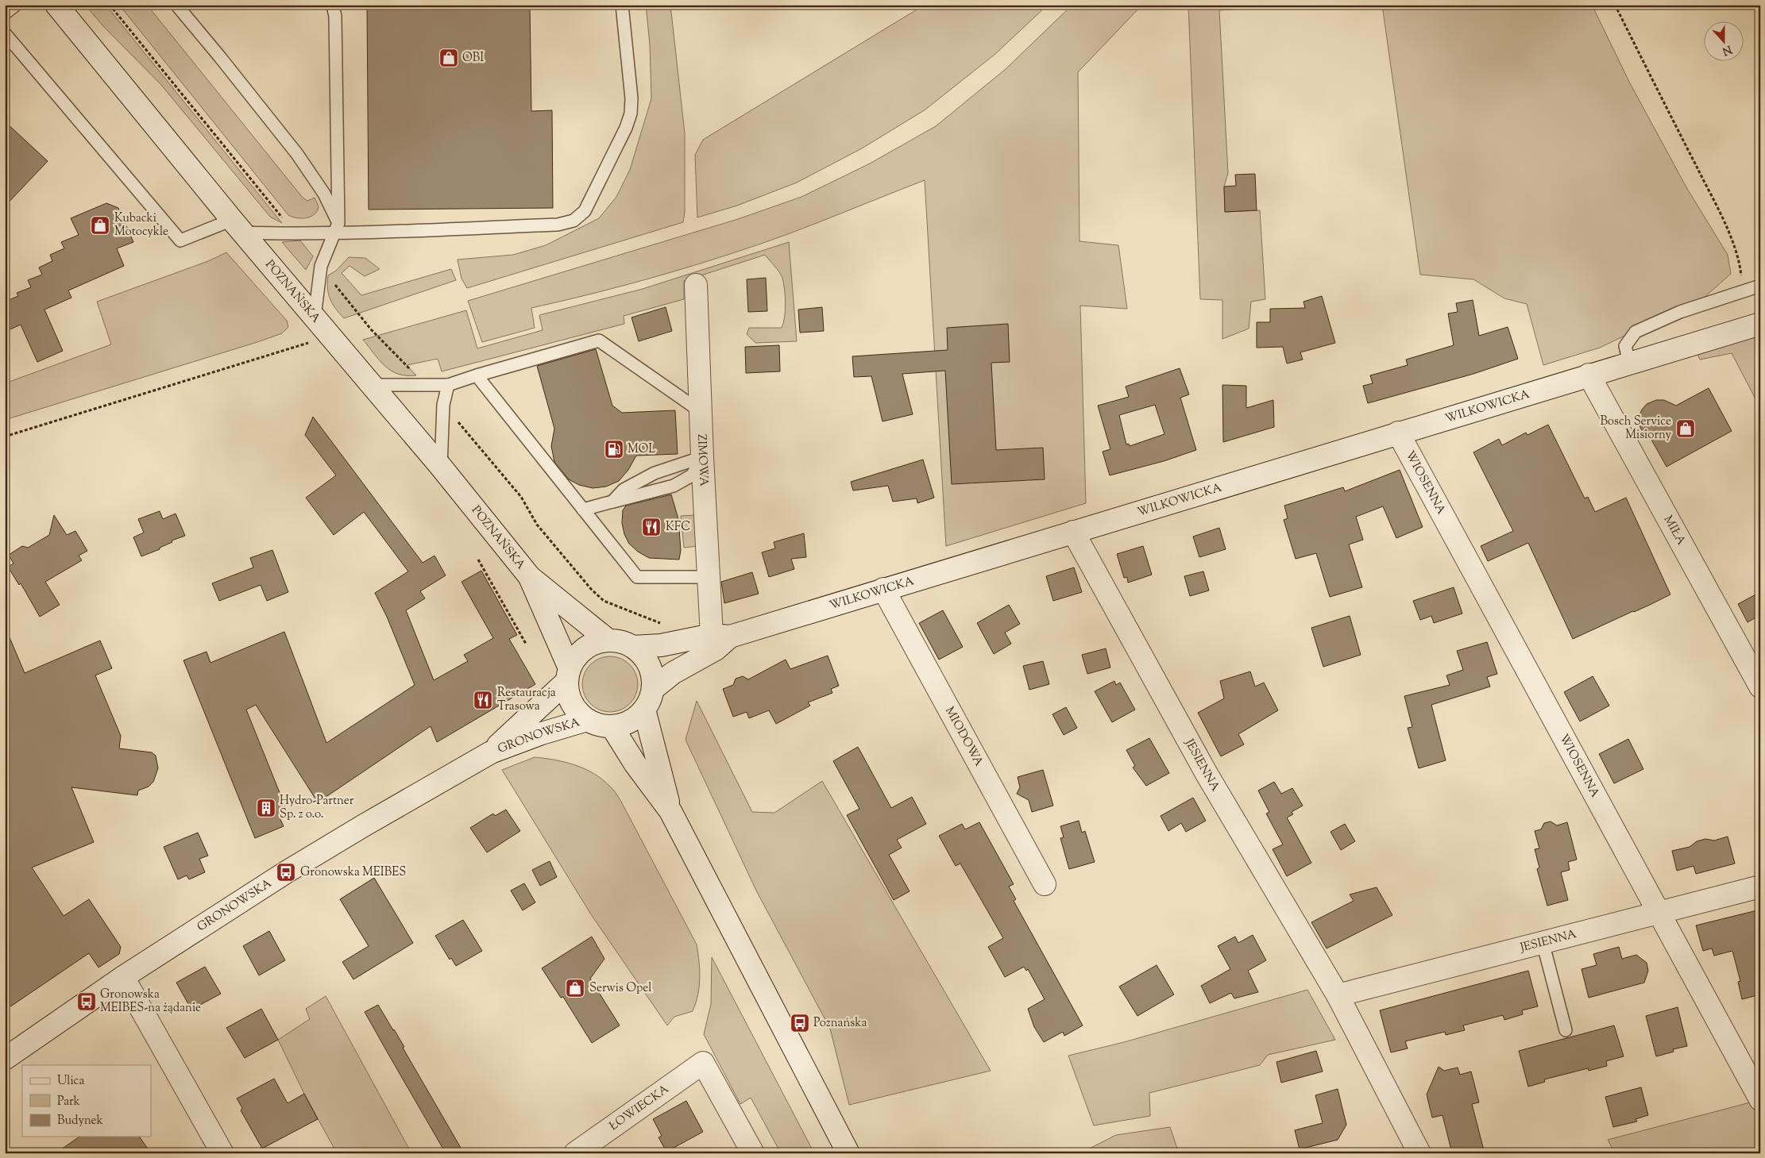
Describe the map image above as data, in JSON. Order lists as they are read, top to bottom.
{
  "streets": {
    "street": [
      "POZNAŃSKA",
      "WILKOWICKA",
      "ZIMOWA",
      "WIOSENNA",
      "MIŁA",
      "GRONOWSKA",
      "MIODOWA",
      "JESIENNA",
      "ŁOWIECKA"
    ]
  },
  "crossings": [
    ["POZNAŃSKA", "WILKOWICKA"],
    ["POZNAŃSKA", "GRONOWSKA"],
    ["WILKOWICKA", "ZIMOWA"],
    ["WILKOWICKA", "WIOSENNA"],
    ["WILKOWICKA", "MIŁA"],
    ["WILKOWICKA", "GRONOWSKA"],
    ["WILKOWICKA", "MIODOWA"],
    ["WILKOWICKA", "JESIENNA"],
    ["WIOSENNA", "JESIENNA"]
  ],
  "places": {
    "shop": [
      "OBI",
      "Kubacki Motocykle",
      "Bosch Service Misiorny",
      "Serwis Opel"
    ],
    "fuel station": ["MOL"],
    "restaurant": ["KFC", "Restauracja Trasowa"],
    "building": ["Hydro-Partner Sp. z o.o."],
    "bus stop": ["Gronowska MEIBES", "Gronowska MEIBES-na żądanie", "Poznańska"]
  },
  "legend": ["Ulica", "Park", "Budynek"],
  "north": "bottom"
}
